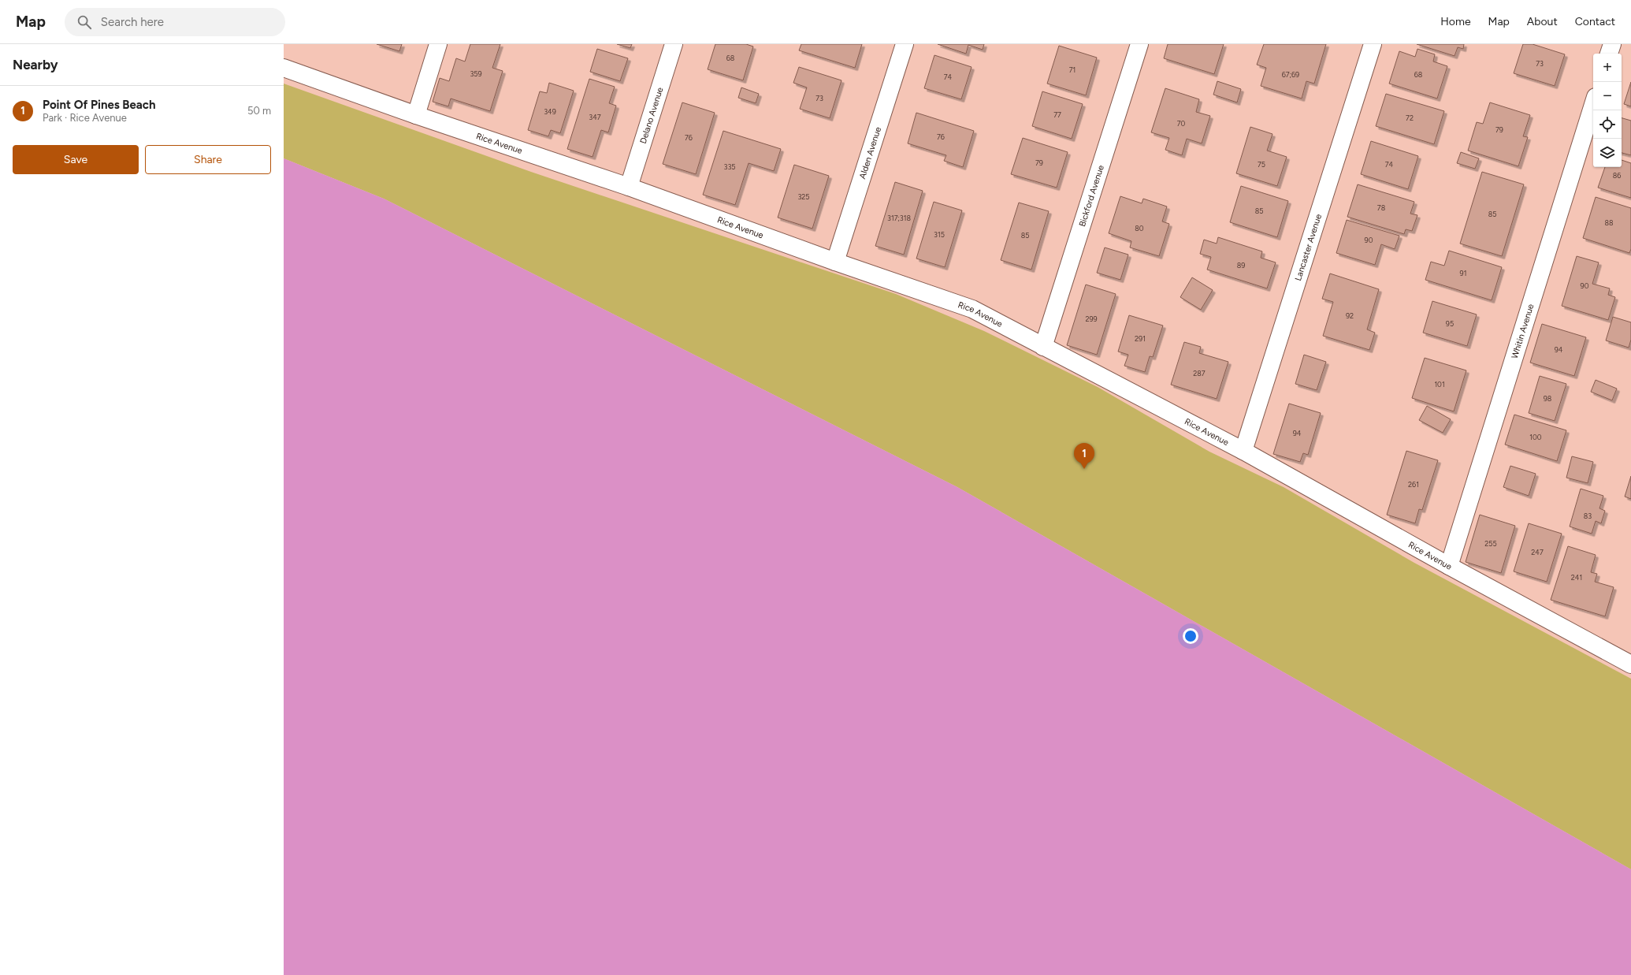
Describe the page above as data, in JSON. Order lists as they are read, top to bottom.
{
  "streets": {
    "street": [
      "Delano Avenue",
      "Rice Avenue",
      "Alden Avenue",
      "Bickford Avenue",
      "Lancaster Avenue",
      "Whitin Avenue"
    ]
  },
  "crossings": [
    ["Delano Avenue", "Rice Avenue"],
    ["Rice Avenue", "Alden Avenue"],
    ["Rice Avenue", "Bickford Avenue"],
    ["Rice Avenue", "Lancaster Avenue"],
    ["Rice Avenue", "Whitin Avenue"]
  ],
  "house_numbers": [
    "68",
    "73",
    "71",
    "359",
    "67;69",
    "68",
    "74",
    "73",
    "349",
    "77",
    "347",
    "72",
    "70",
    "79",
    "76",
    "76",
    "79",
    "75",
    "74",
    "335",
    "86",
    "325",
    "78",
    "85",
    "85",
    "317;318",
    "88",
    "80",
    "315",
    "85",
    "90",
    "89",
    "91",
    "90",
    "92",
    "299",
    "95",
    "291",
    "94",
    "287",
    "101",
    "98",
    "94",
    "100",
    "261",
    "83",
    "255",
    "247",
    "241"
  ],
  "page": {
    "header": "Map",
    "search": "Search here",
    "nav": [
      "Home",
      "Map",
      "About",
      "Contact"
    ],
    "heading": "Nearby",
    "map_buttons": ["+", "−"],
    "list": [
      {
        "mark": "1",
        "name": "Point Of Pines Beach",
        "note": "Park · Rice Avenue",
        "value": "50 m"
      }
    ],
    "buttons": ["Save", "Share"],
    "pins": "1"
  }
}
